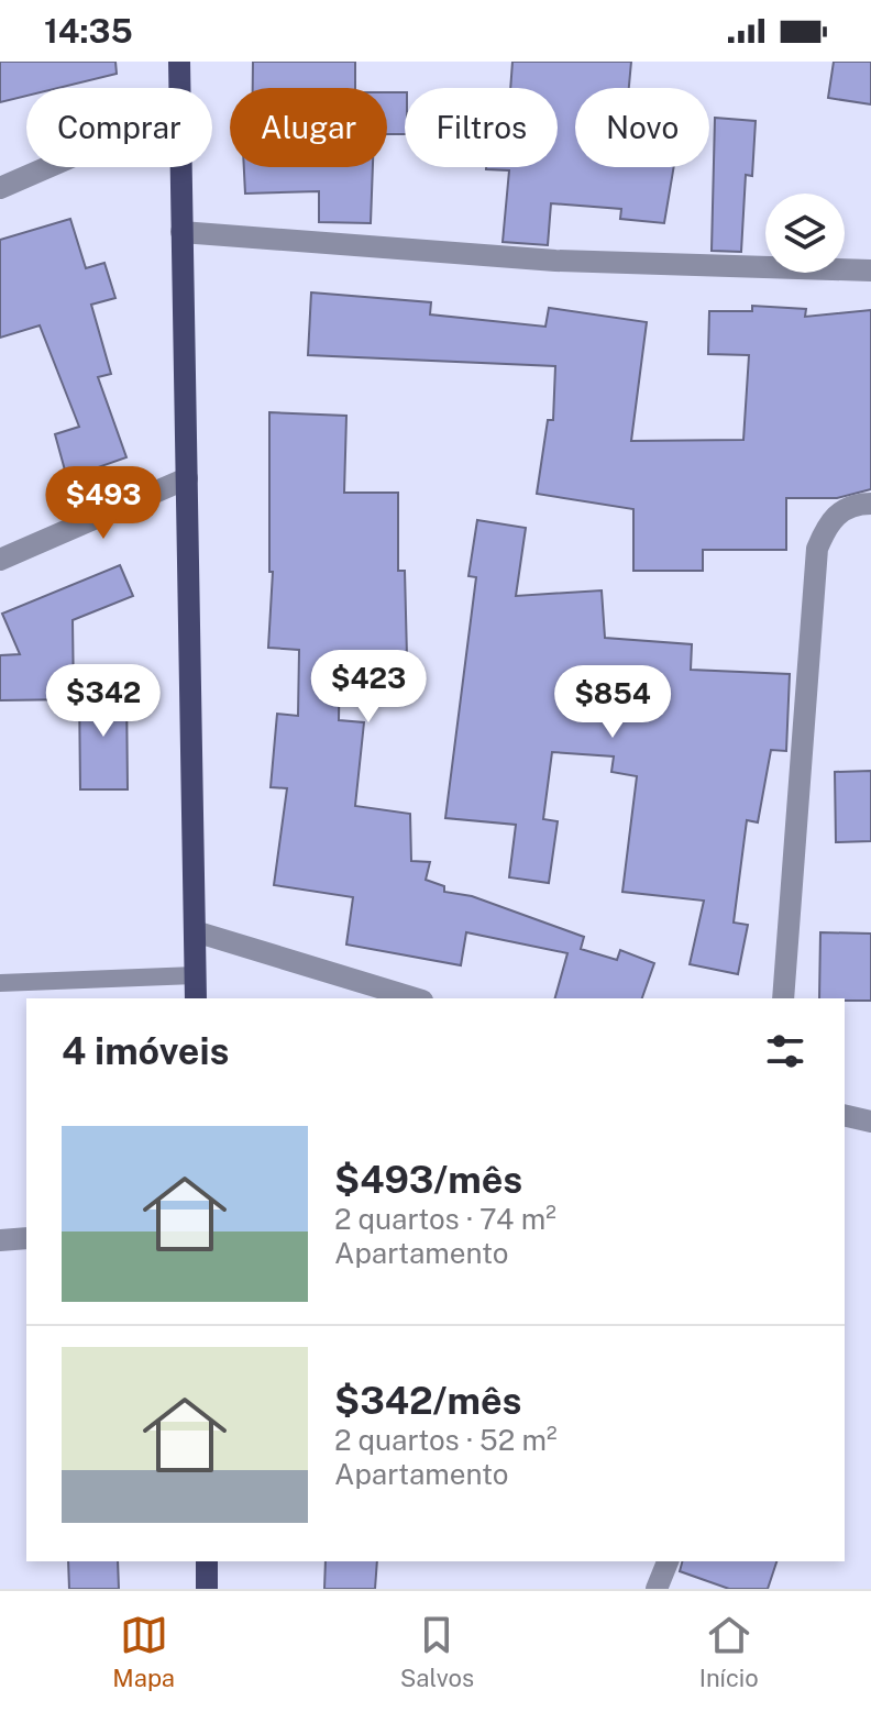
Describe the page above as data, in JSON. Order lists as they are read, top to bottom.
{
  "page": {
    "status": "14:35",
    "chip": [
      "Comprar",
      "Alugar",
      "Filtros",
      "Novo"
    ],
    "price": [
      "$493",
      "$423",
      "$342",
      "$854"
    ],
    "heading": "4 imóveis",
    "list": [
      {
        "name": "$493/mês",
        "note": "2 quartos · 74 m² · Apartamento"
      },
      {
        "name": "$342/mês",
        "note": "2 quartos · 52 m² · Apartamento"
      }
    ],
    "tabs": ["Mapa", "Salvos", "Início"]
  }
}
